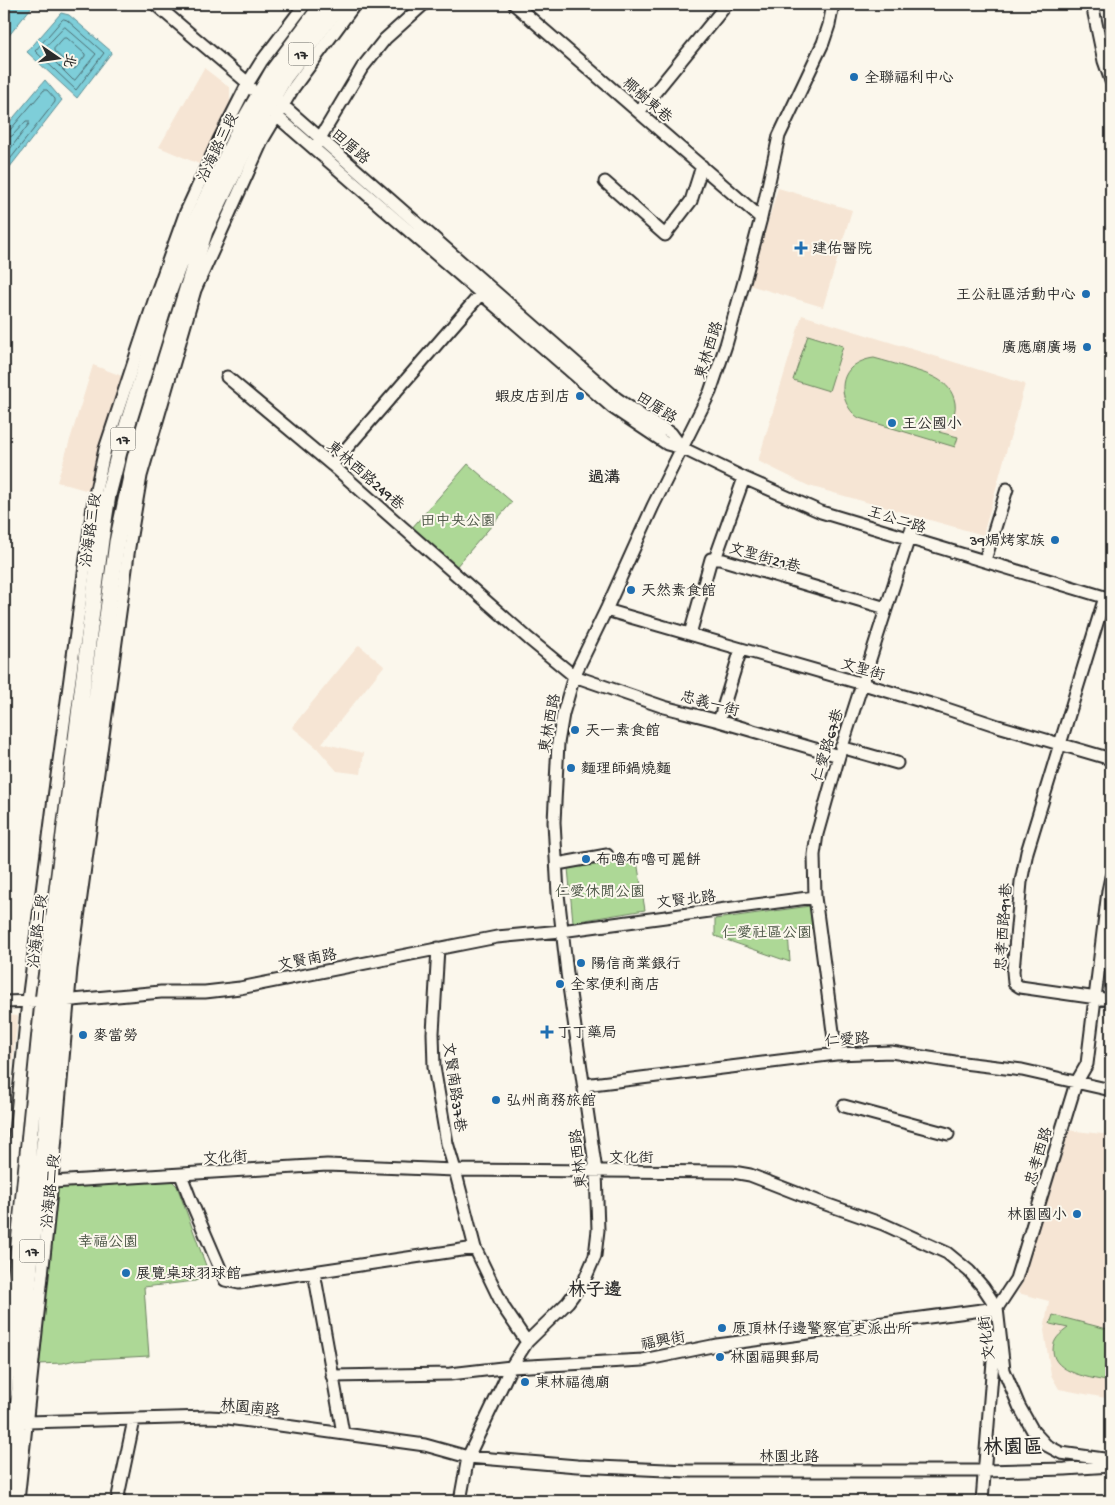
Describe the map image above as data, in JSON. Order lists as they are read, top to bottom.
{
  "streets": {
    "main road": ["17", "沿海路三段", "沿海路二段"],
    "street": [
      "椰樹東巷",
      "田厝路",
      "東林西路",
      "東林西路249巷",
      "王公二路",
      "文聖街21巷",
      "文聖街",
      "忠義一街",
      "仁愛路67巷",
      "文賢北路",
      "忠孝西路91巷",
      "文賢南路",
      "仁愛路",
      "文賢南路37巷",
      "忠孝西路",
      "文化街",
      "福興街",
      "林園南路",
      "林園北路"
    ]
  },
  "crossings": [
    ["17", "田厝路"],
    ["17", "沿海路三段"],
    ["椰樹東巷", "東林西路"],
    ["田厝路", "沿海路三段"],
    ["田厝路", "東林西路"],
    ["田厝路", "王公二路"],
    ["沿海路三段", "文賢南路"],
    ["沿海路三段", "沿海路二段"],
    ["東林西路", "東林西路249巷"],
    ["東林西路", "王公二路"],
    ["東林西路", "文聖街"],
    ["東林西路", "忠義一街"],
    ["東林西路", "文賢北路"],
    ["東林西路", "文賢南路"],
    ["東林西路", "仁愛路"],
    ["東林西路", "文賢南路37巷"],
    ["東林西路", "文化街"],
    ["東林西路", "福興街"],
    ["東林西路", "林園南路"],
    ["東林西路", "林園北路"],
    ["東林西路249巷", "忠義一街"],
    ["王公二路", "仁愛路67巷"],
    ["文聖街21巷", "文聖街"],
    ["文聖街21巷", "仁愛路67巷"],
    ["文聖街", "仁愛路67巷"],
    ["文聖街", "忠孝西路91巷"],
    ["忠義一街", "仁愛路67巷"],
    ["仁愛路67巷", "文賢北路"],
    ["仁愛路67巷", "仁愛路"],
    ["文賢北路", "文賢南路"],
    ["忠孝西路91巷", "忠孝西路"],
    ["文賢南路", "文賢南路37巷"],
    ["文賢南路", "沿海路二段"],
    ["仁愛路", "忠孝西路"],
    ["文賢南路37巷", "文化街"],
    ["忠孝西路", "文化街"],
    ["忠孝西路", "福興街"],
    ["忠孝西路", "林園北路"],
    ["文化街", "沿海路二段"],
    ["文化街", "福興街"],
    ["沿海路二段", "林園南路"],
    ["林園南路", "林園北路"]
  ],
  "districts": ["過溝", "林子邊", "林園區"],
  "parks": [
    "田中央公園",
    "仁愛休閒公園",
    "仁愛社區公園",
    "幸福公園"
  ],
  "places": {
    "other": [
      "全聯福利中心",
      "王公社區活動中心",
      "廣應廟廣場",
      "蝦皮店到店",
      "王公國小",
      "39焗烤家族",
      "天然素食館",
      "天一素食館",
      "麵理師鍋燒麵",
      "布嚕布嚕可麗餅",
      "陽信商業銀行",
      "全家便利商店",
      "麥當勞",
      "弘州商務旅館",
      "林園國小",
      "展覽桌球羽球館",
      "原頂林仔邊警察官吏派出所",
      "林園福興郵局",
      "東林福德廟"
    ],
    "health": ["建佑醫院", "丁丁藥局"]
  },
  "north": "right"
}
